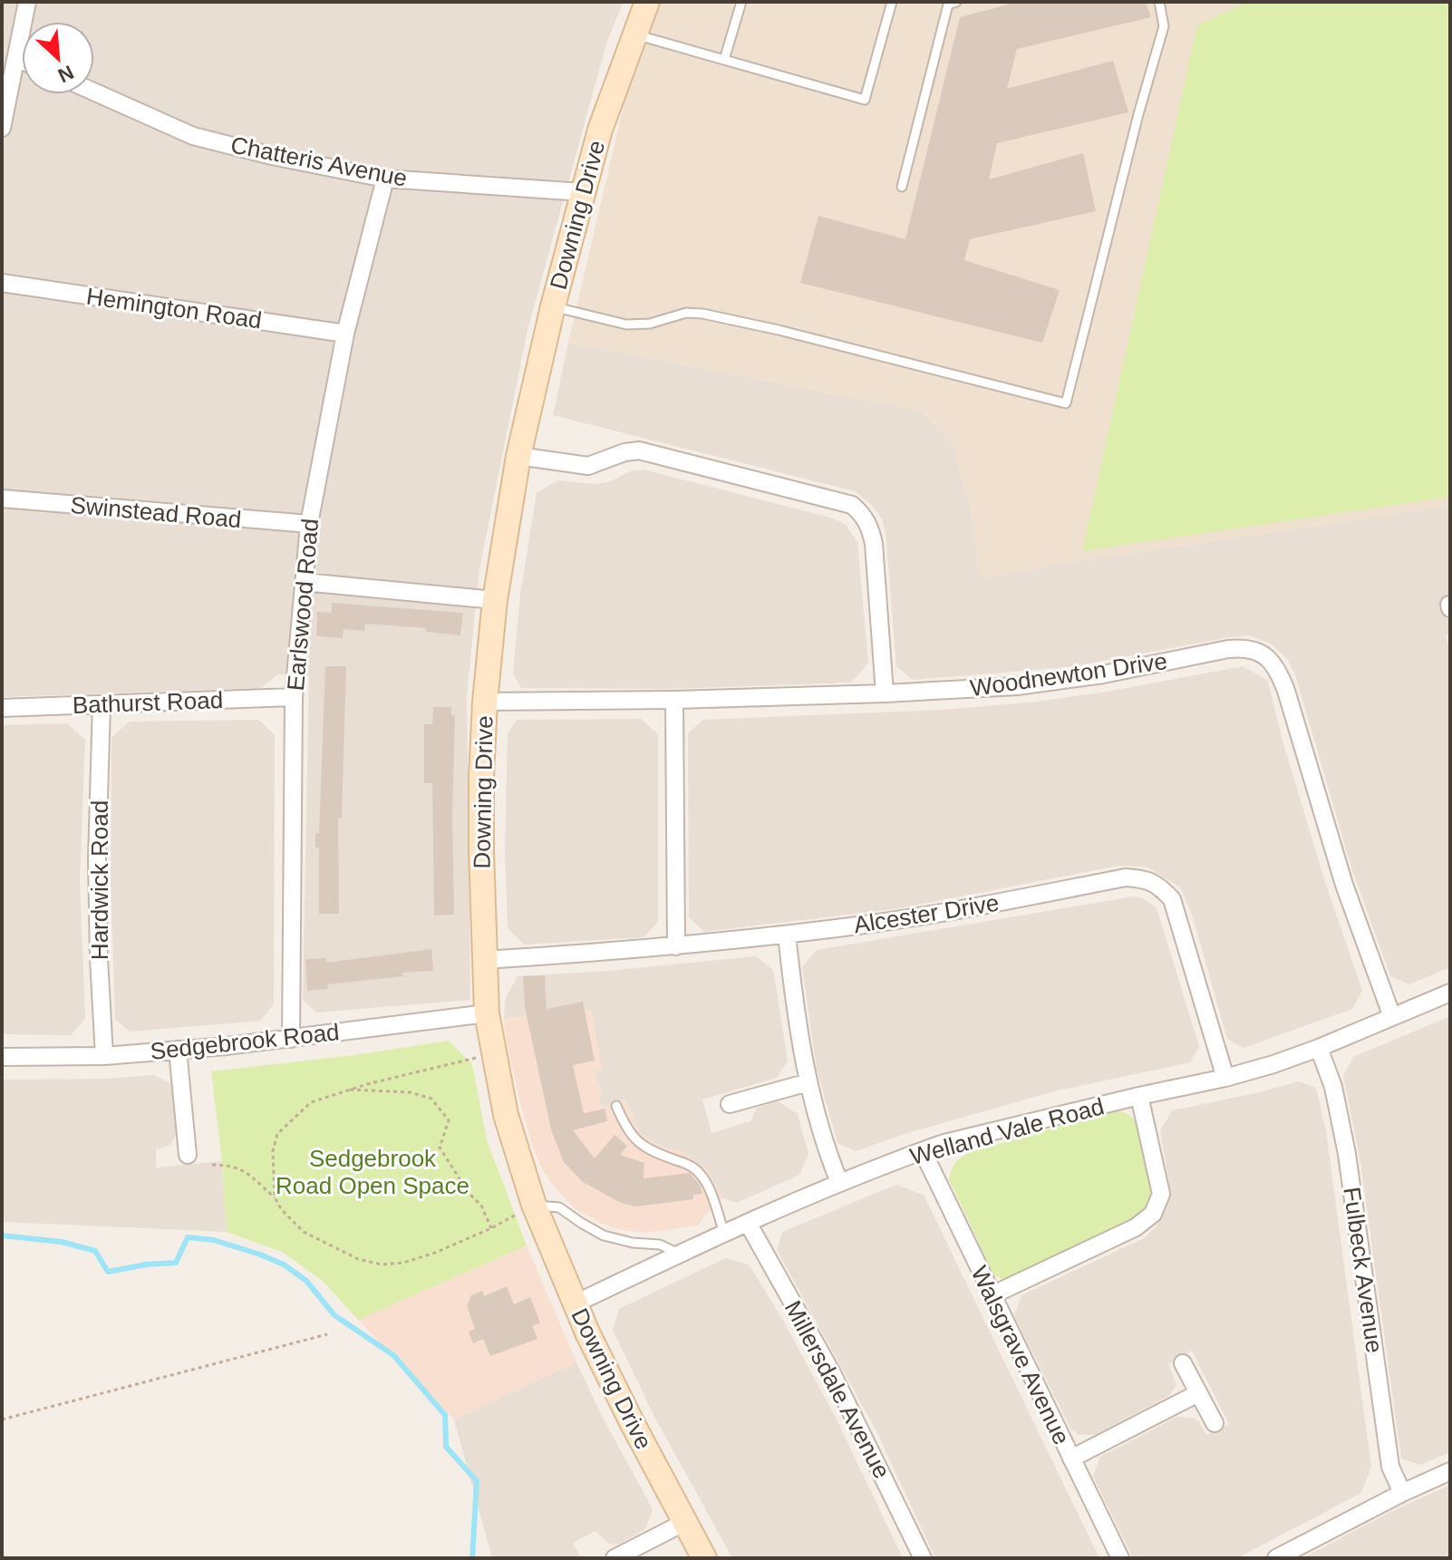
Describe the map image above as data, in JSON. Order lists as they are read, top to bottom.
{
  "streets": {
    "street": [
      "Chatteris Avenue",
      "Downing Drive",
      "Hemington Road",
      "Swinstead Road",
      "Earlswood Road",
      "Woodnewton Drive",
      "Bathurst Road",
      "Hardwick Road",
      "Alcester Drive",
      "Sedgebrook Road",
      "Welland Vale Road",
      "Fulbeck Avenue",
      "Walsgrave Avenue",
      "Millersdale Avenue"
    ]
  },
  "crossings": [
    ["Chatteris Avenue", "Downing Drive"],
    ["Chatteris Avenue", "Earlswood Road"],
    ["Downing Drive", "Woodnewton Drive"],
    ["Downing Drive", "Alcester Drive"],
    ["Downing Drive", "Sedgebrook Road"],
    ["Downing Drive", "Welland Vale Road"],
    ["Hemington Road", "Earlswood Road"],
    ["Swinstead Road", "Earlswood Road"],
    ["Earlswood Road", "Bathurst Road"],
    ["Earlswood Road", "Sedgebrook Road"],
    ["Woodnewton Drive", "Welland Vale Road"],
    ["Bathurst Road", "Hardwick Road"],
    ["Hardwick Road", "Sedgebrook Road"],
    ["Alcester Drive", "Welland Vale Road"],
    ["Welland Vale Road", "Fulbeck Avenue"],
    ["Welland Vale Road", "Walsgrave Avenue"],
    ["Welland Vale Road", "Millersdale Avenue"]
  ],
  "parks": ["Sedgebrook Road Open Space"],
  "north": "bottom right"
}
